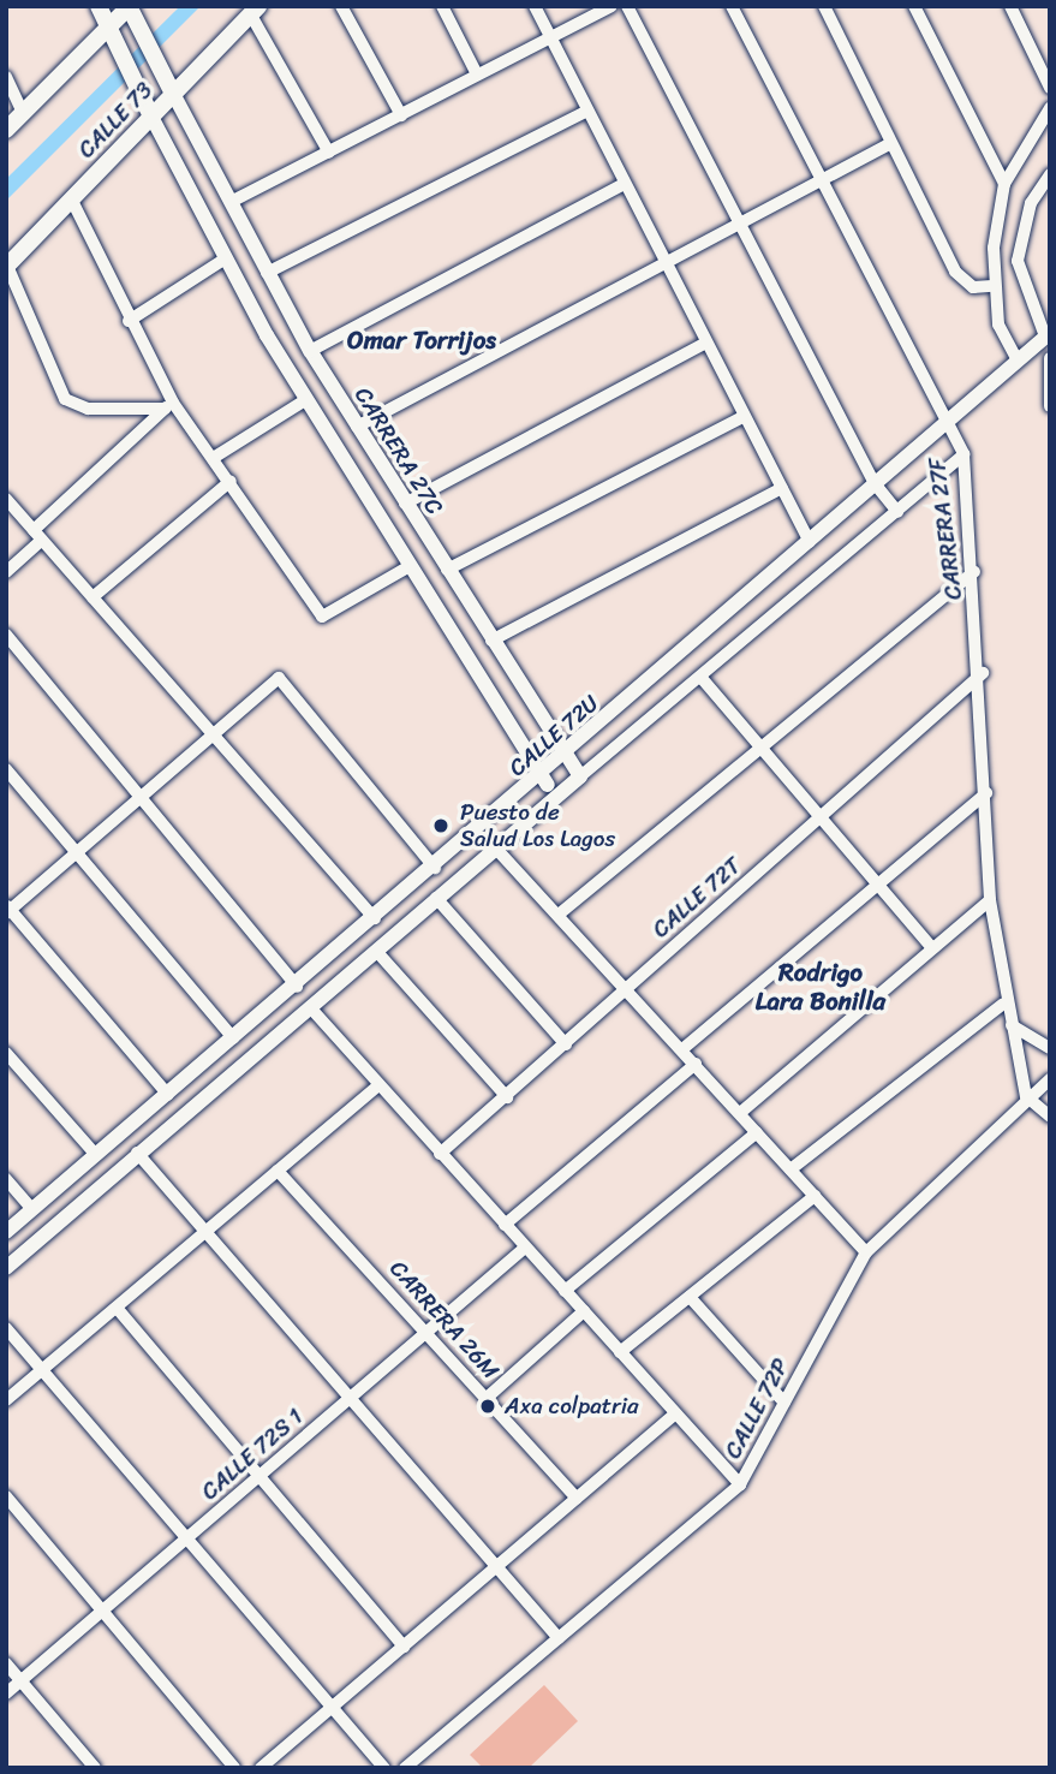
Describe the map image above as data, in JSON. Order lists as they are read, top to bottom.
{
  "streets": {
    "main road": ["CALLE 73"],
    "street": [
      "CARRERA 27C",
      "CARRERA 27F",
      "CALLE 72U",
      "CALLE 72T",
      "CARRERA 26M",
      "CALLE 72P",
      "CALLE 72S 1"
    ]
  },
  "crossings": [
    ["CALLE 73", "CARRERA 27C"],
    ["CARRERA 27C", "CALLE 72U"],
    ["CARRERA 27F", "CALLE 72U"],
    ["CARRERA 27F", "CALLE 72T"],
    ["CARRERA 27F", "CALLE 72P"],
    ["CARRERA 26M", "CALLE 72S 1"]
  ],
  "districts": ["Omar Torrijos", "Rodrigo Lara Bonilla"],
  "places": ["Puesto de Salud Los Lagos", "Axa colpatria"]
}
